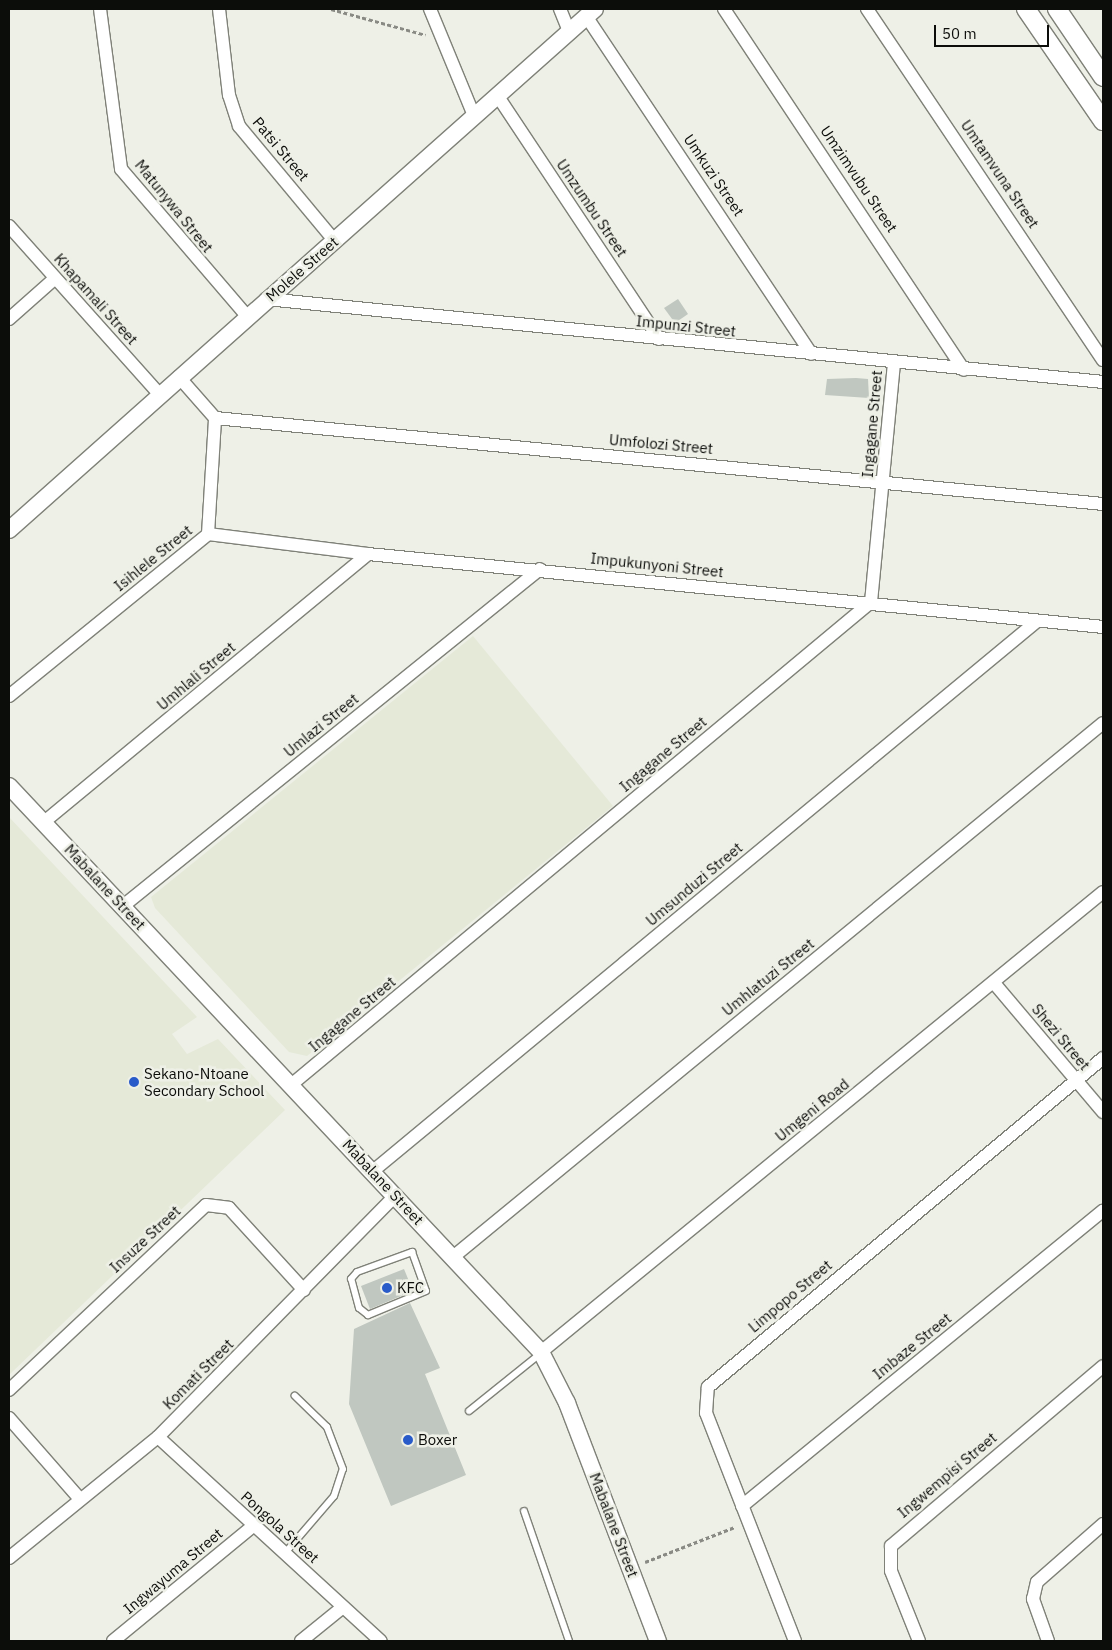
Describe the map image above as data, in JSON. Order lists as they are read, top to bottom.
{
  "streets": {
    "street": [
      "Patsi Street",
      "Umtamvuna Street",
      "Umkuzi Street",
      "Umzimvubu Street",
      "Matunywa Street",
      "Umzumbu Street",
      "Molele Street",
      "Khapamali Street",
      "Impunzi Street",
      "Ingagane Street",
      "Umfolozi Street",
      "Isihlele Street",
      "Impukunyoni Street",
      "Umhlali Street",
      "Umlazi Street",
      "Umsunduzi Street",
      "Mabalane Street",
      "Umhlatuzi Street",
      "Shezi Street",
      "Umgeni Road",
      "Insuze Street",
      "Limpopo Street",
      "Imbaze Street",
      "Komati Street",
      "Ingwempisi Street",
      "Pongola Street",
      "Ingwayuma Street"
    ]
  },
  "crossings": [
    ["Patsi Street", "Molele Street"],
    ["Umkuzi Street", "Molele Street"],
    ["Umkuzi Street", "Impunzi Street"],
    ["Umzimvubu Street", "Impunzi Street"],
    ["Matunywa Street", "Molele Street"],
    ["Umzumbu Street", "Molele Street"],
    ["Umzumbu Street", "Impunzi Street"],
    ["Molele Street", "Khapamali Street"],
    ["Molele Street", "Impunzi Street"],
    ["Impunzi Street", "Ingagane Street"],
    ["Ingagane Street", "Umfolozi Street"],
    ["Ingagane Street", "Impukunyoni Street"],
    ["Ingagane Street", "Mabalane Street"],
    ["Umfolozi Street", "Isihlele Street"],
    ["Isihlele Street", "Impukunyoni Street"],
    ["Impukunyoni Street", "Umhlali Street"],
    ["Impukunyoni Street", "Umlazi Street"],
    ["Impukunyoni Street", "Umsunduzi Street"],
    ["Umhlali Street", "Mabalane Street"],
    ["Umlazi Street", "Mabalane Street"],
    ["Umsunduzi Street", "Mabalane Street"],
    ["Mabalane Street", "Umhlatuzi Street"],
    ["Mabalane Street", "Umgeni Road"],
    ["Mabalane Street", "Komati Street"],
    ["Shezi Street", "Umgeni Road"],
    ["Shezi Street", "Limpopo Street"],
    ["Insuze Street", "Komati Street"],
    ["Limpopo Street", "Imbaze Street"],
    ["Komati Street", "Pongola Street"],
    ["Pongola Street", "Ingwayuma Street"]
  ],
  "places": ["Sekano-Ntoane Secondary School", "KFC", "Boxer"],
  "scale_bar": "50 m"
}
